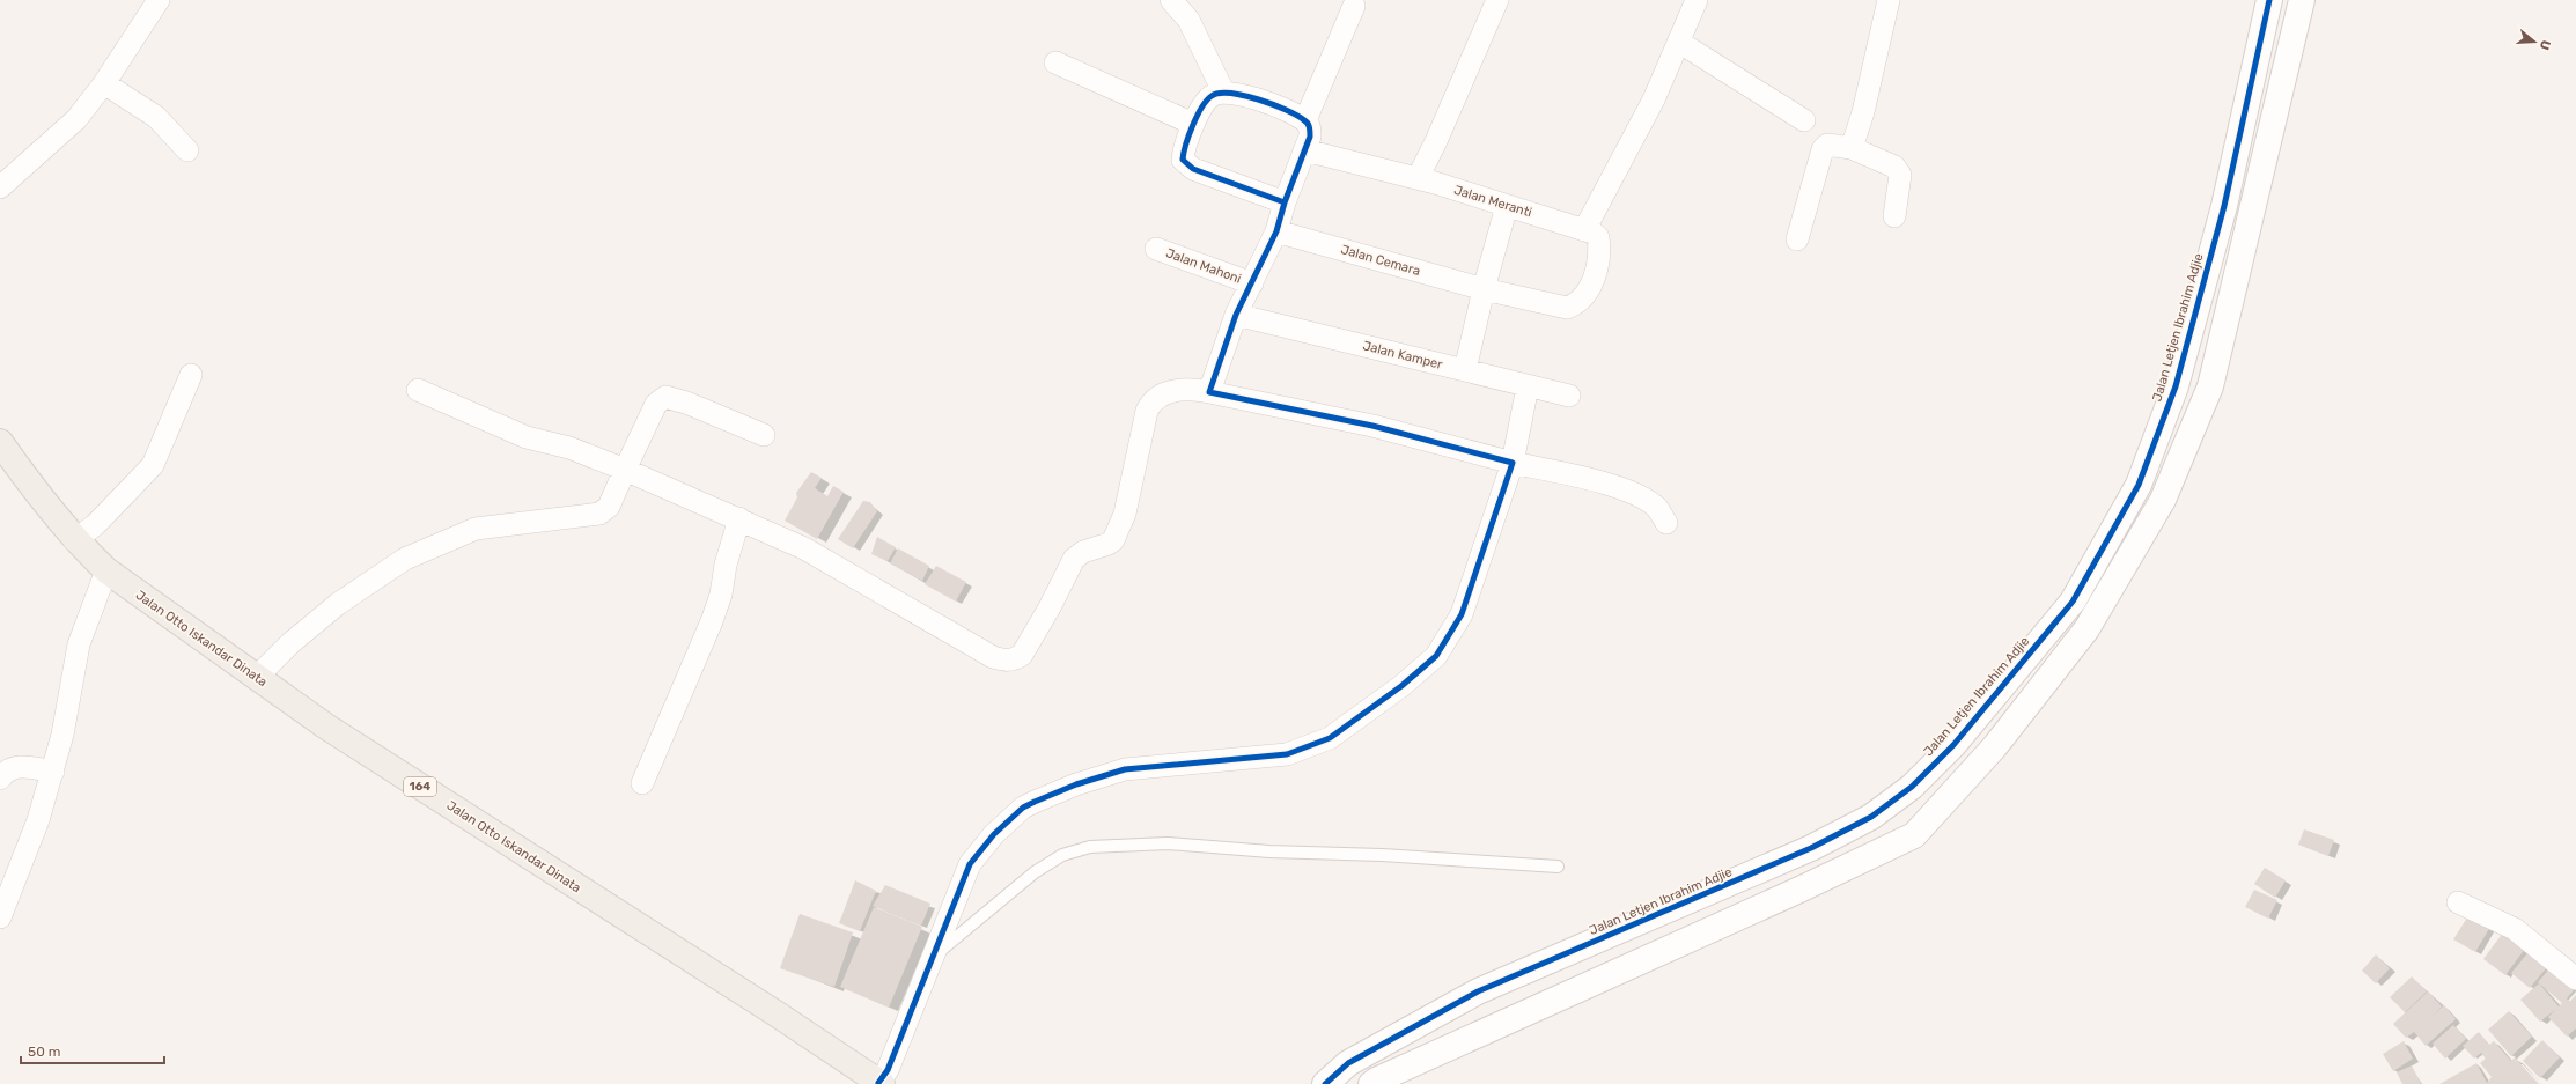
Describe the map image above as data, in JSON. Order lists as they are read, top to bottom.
{
  "streets": {
    "main road": ["Jalan Otto Iskandar Dinata", "164"],
    "street": [
      "Jalan Meranti",
      "Jalan Cemara",
      "Jalan Mahoni",
      "Jalan Letjen Ibrahim Adjie",
      "Jalan Kamper"
    ]
  },
  "crossings": [
    ["Jalan Meranti", "Jalan Cemara"]
  ],
  "scale_bar": "50 m",
  "north": "right"
}
